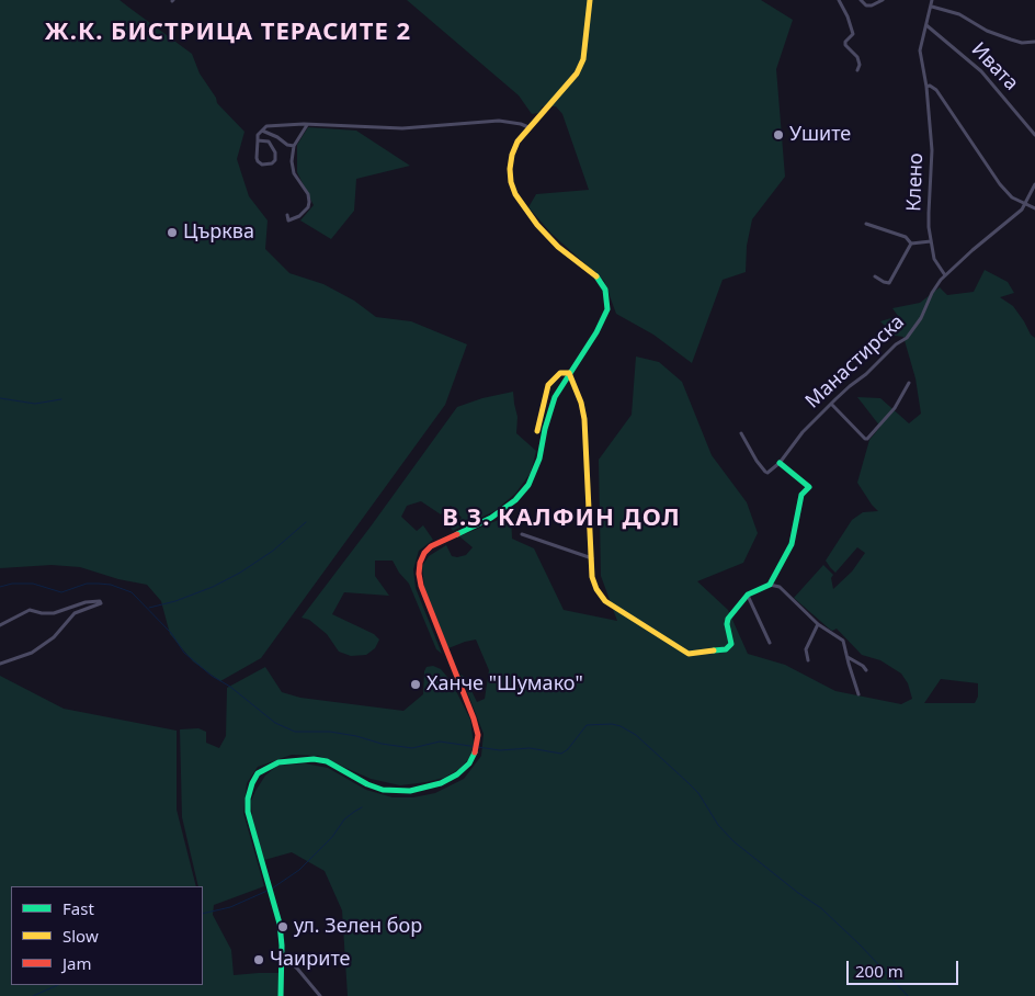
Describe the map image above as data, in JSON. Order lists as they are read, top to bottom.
{
  "streets": {
    "street": ["Ивата", "Клено", "Манастирска"]
  },
  "crossings": [
    ["Ивата", "Клено"],
    ["Клено", "Манастирска"]
  ],
  "districts": ["Ж.К. БИСТРИЦА ТЕРАСИТЕ 2", "В.З. КАЛФИН ДОЛ"],
  "places": [
    "Ушите",
    "Църква",
    "Ханче \"Шумако\"",
    "ул. Зелен бор",
    "Чаирите"
  ],
  "legend": ["Fast", "Slow", "Jam"],
  "scale_bar": "200 m"
}
